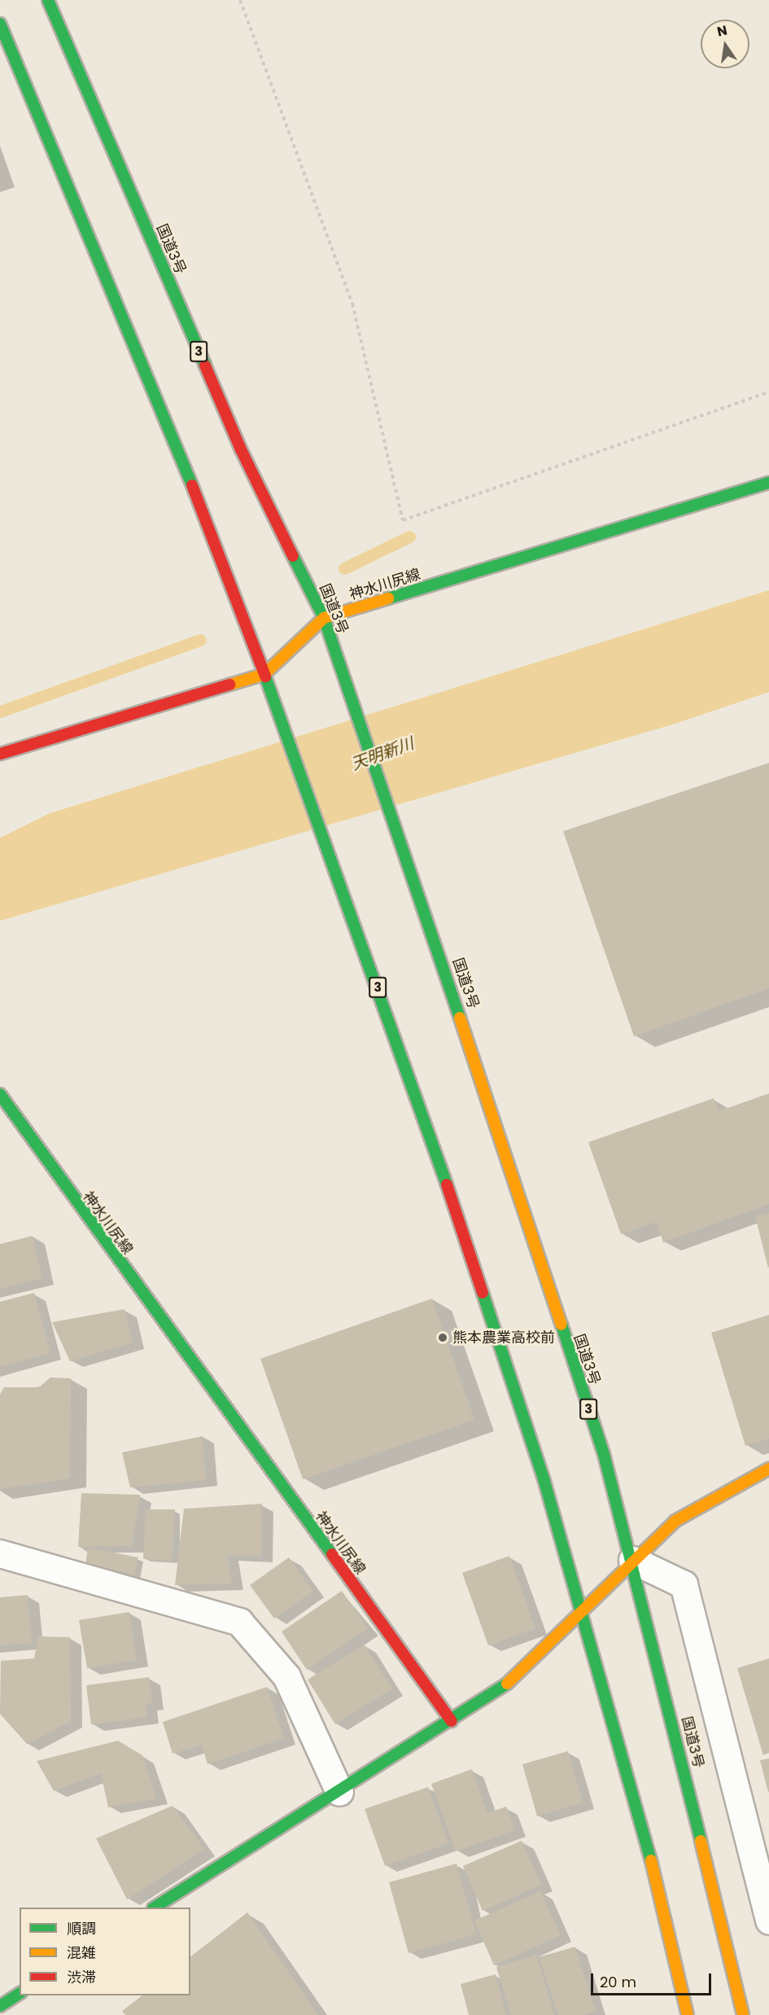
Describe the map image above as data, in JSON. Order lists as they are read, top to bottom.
{
  "streets": {
    "main road": ["国道3号", "3", "神水川尻線"]
  },
  "crossings": [
    ["国道3号", "神水川尻線"],
    ["3", "神水川尻線"]
  ],
  "water": ["天明新川"],
  "places": ["熊本農業高校前"],
  "legend": ["順調", "混雑", "渋滞"],
  "scale_bar": "20 m",
  "north": "top"
}
